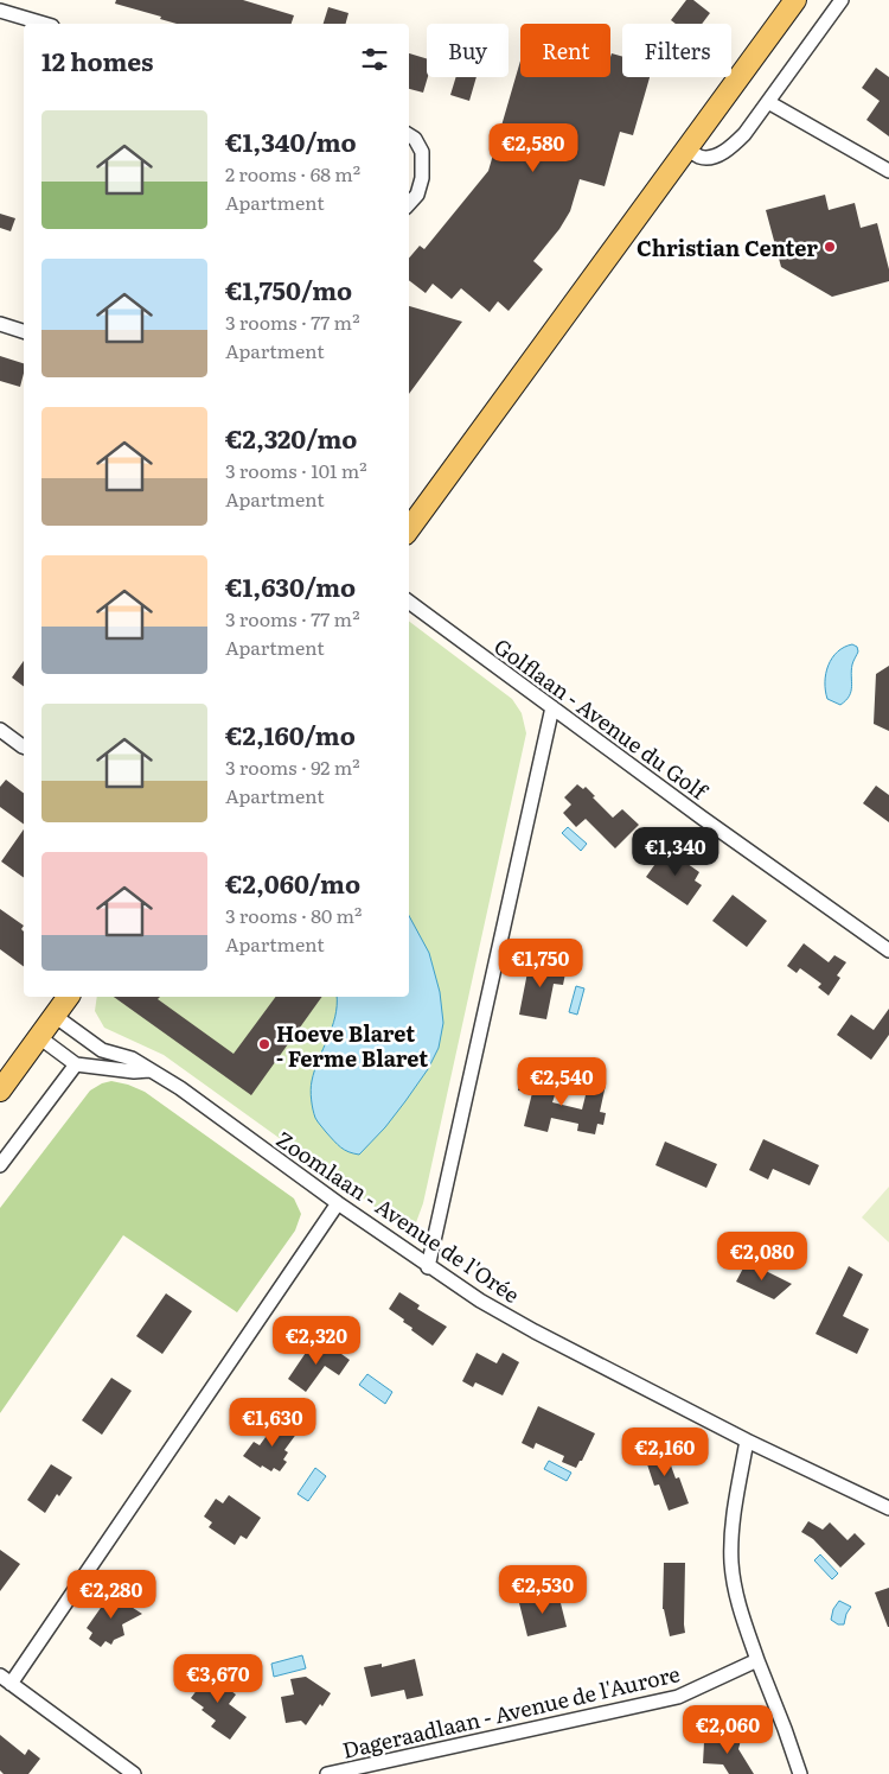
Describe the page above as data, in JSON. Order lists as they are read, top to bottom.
{
  "streets": {
    "street": ["Golflaan - Avenue du Golf", "Zoomlaan - Avenue de l'Orée", "Dageraadlaan - Avenue de l'Aurore"]
  },
  "places": ["Christian Center", "Hoeve Blaret - Ferme Blaret"],
  "page": {
    "chip": ["Buy", "Rent", "Filters"],
    "heading": "12 homes",
    "list": [
      {
        "name": "€1,340/mo",
        "note": "2 rooms · 68 m² · Apartment"
      },
      {
        "name": "€1,750/mo",
        "note": "3 rooms · 77 m² · Apartment"
      },
      {
        "name": "€2,320/mo",
        "note": "3 rooms · 101 m² · Apartment"
      },
      {
        "name": "€1,630/mo",
        "note": "3 rooms · 77 m² · Apartment"
      },
      {
        "name": "€2,160/mo",
        "note": "3 rooms · 92 m² · Apartment"
      },
      {
        "name": "€2,060/mo",
        "note": "3 rooms · 80 m² · Apartment"
      }
    ],
    "price": [
      "€2,580",
      "€1,340",
      "€1,750",
      "€2,540",
      "€2,080",
      "€2,320",
      "€1,630",
      "€2,160",
      "€2,530",
      "€2,280",
      "€3,670",
      "€2,060"
    ]
  }
}
